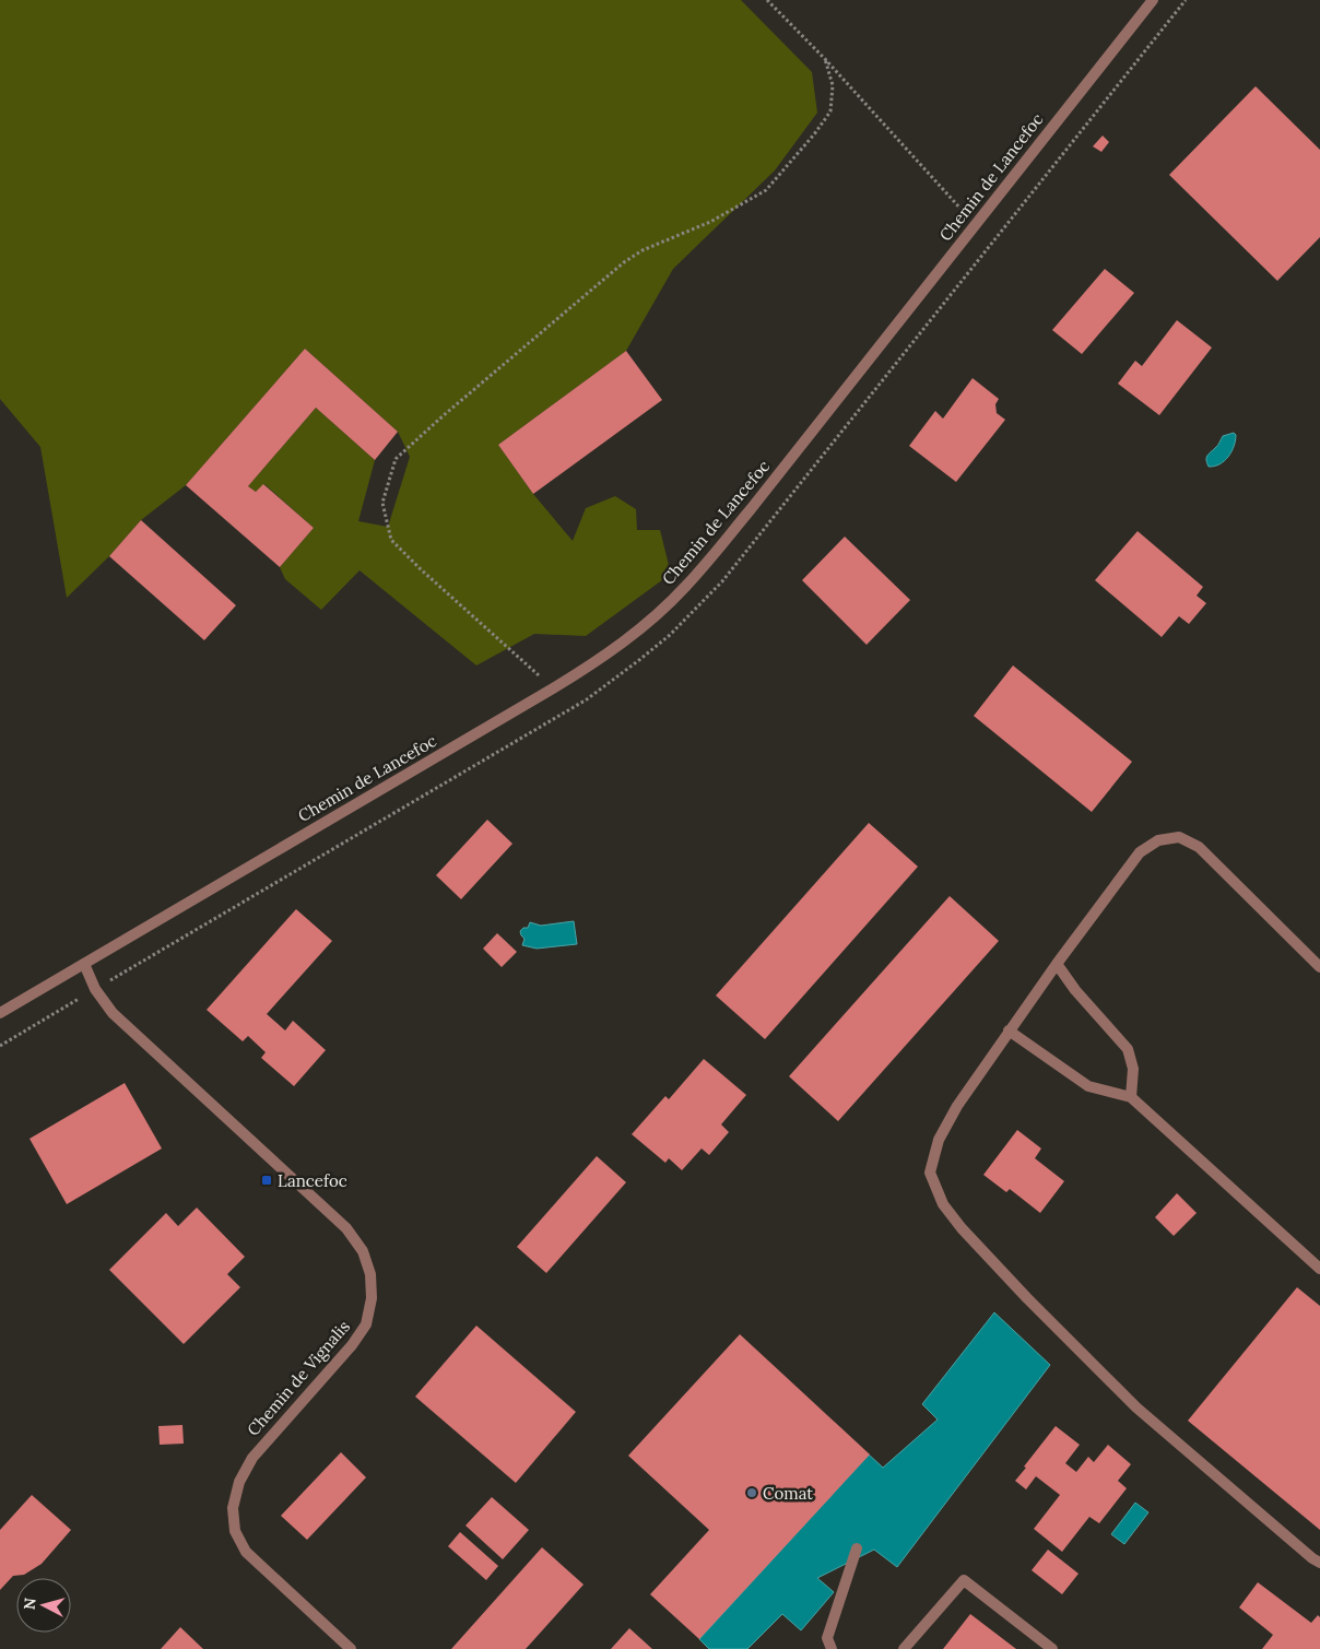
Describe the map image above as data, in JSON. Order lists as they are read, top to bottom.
{
  "streets": {
    "street": ["Chemin de Lancefoc", "Chemin de Vignalis"]
  },
  "crossings": [
    ["Chemin de Lancefoc", "Chemin de Vignalis"]
  ],
  "places": {
    "transit": ["Lancefoc"],
    "other": ["Comat"]
  },
  "north": "left"
}
